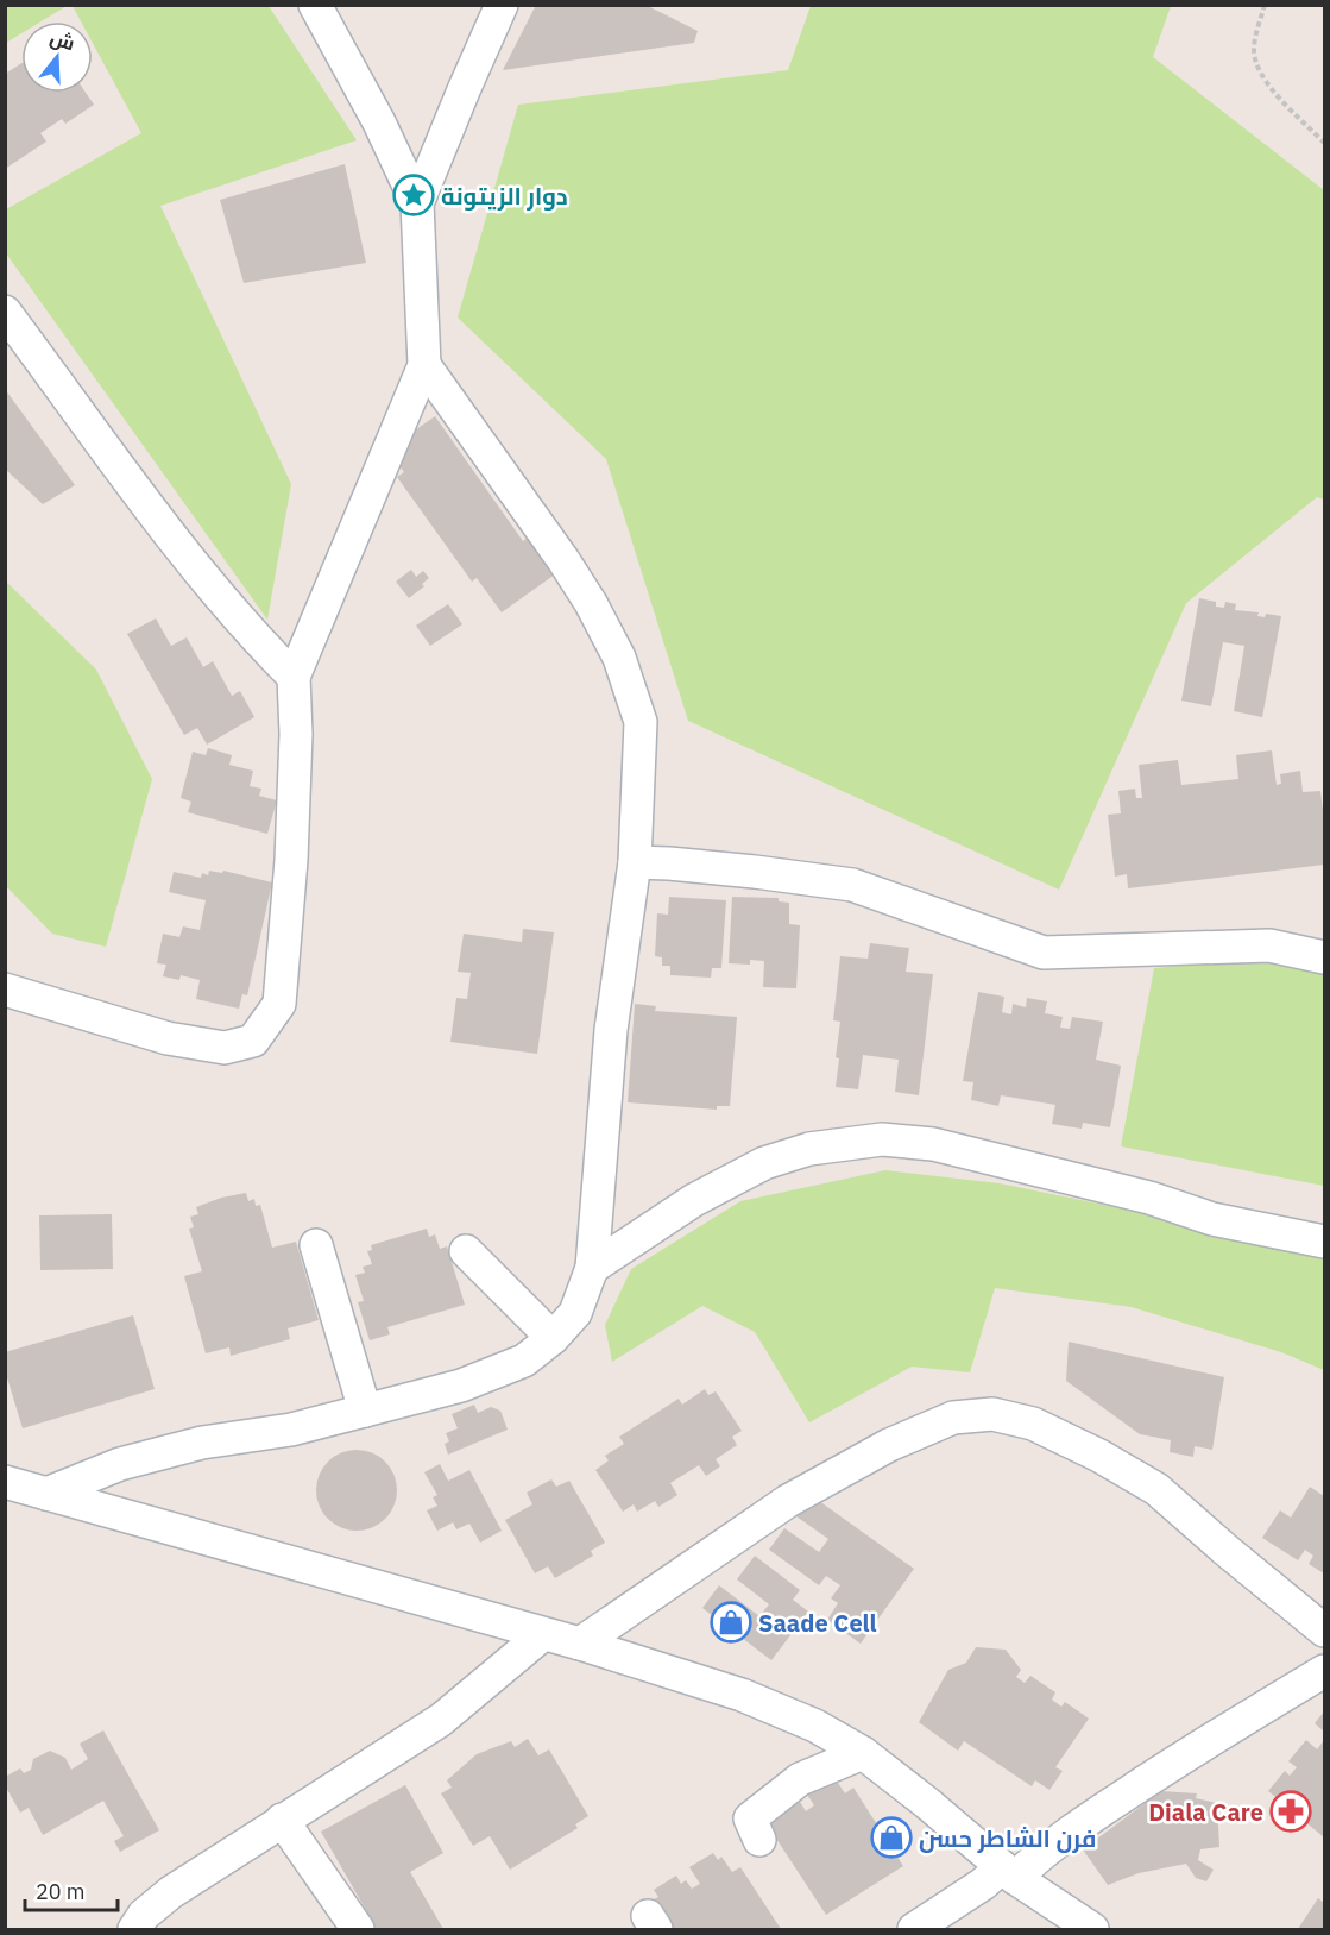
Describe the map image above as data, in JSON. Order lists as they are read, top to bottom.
{
  "places": {
    "place": ["دوار الزيتونة"],
    "shop": ["Saade Cell", "فرن الشاطر حسن"],
    "pharmacy": ["Diala Care"]
  },
  "scale_bar": "20 m",
  "north": "top"
}
